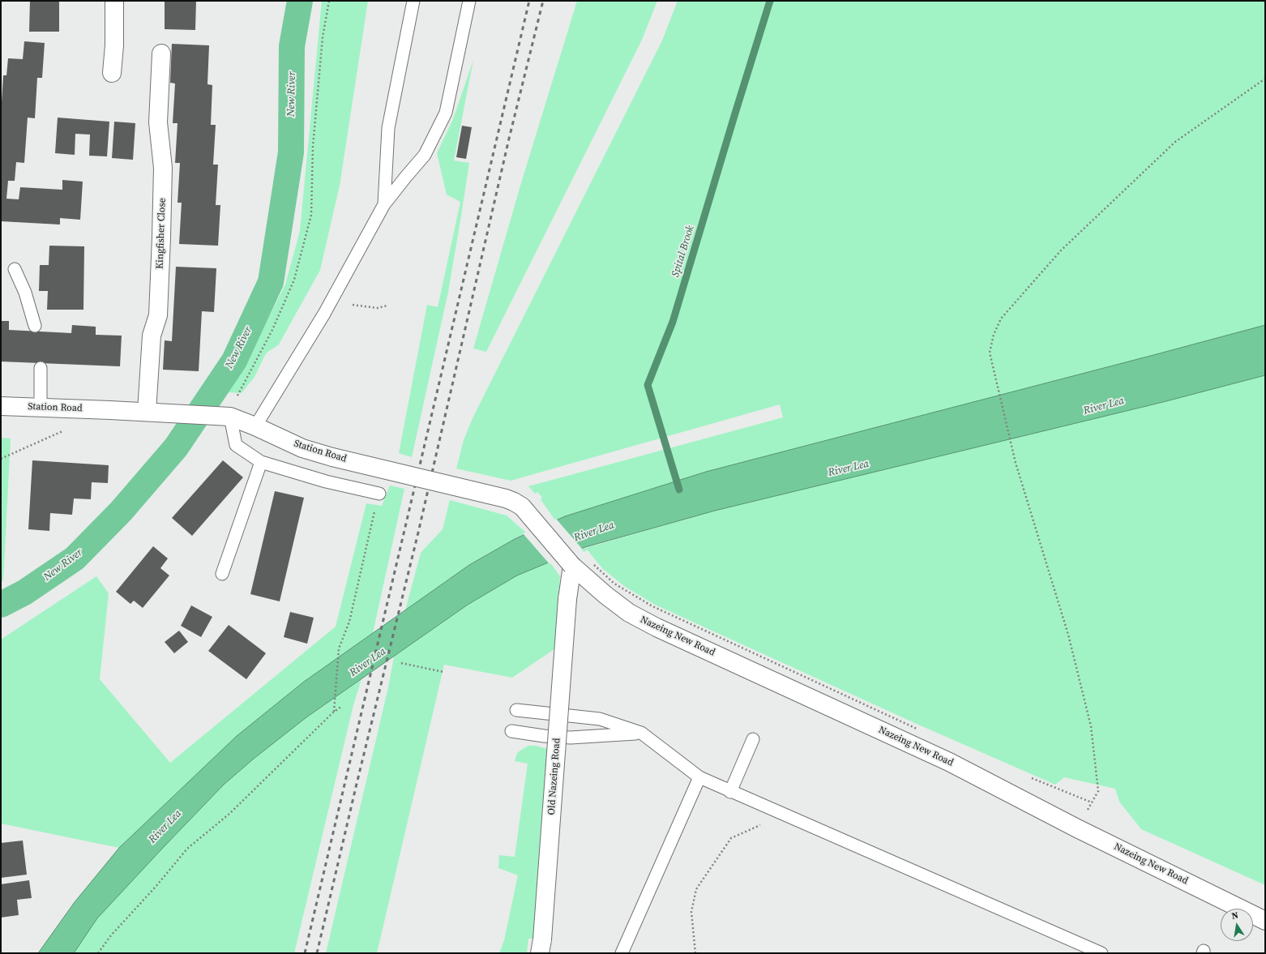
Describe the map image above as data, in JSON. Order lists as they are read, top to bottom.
{
  "streets": {
    "main road": [
      "Kingfisher Close",
      "Station Road",
      "Nazeing New Road",
      "Old Nazeing Road"
    ]
  },
  "crossings": [
    ["Kingfisher Close", "Station Road"],
    ["Station Road", "Nazeing New Road"],
    ["Station Road", "Old Nazeing Road"],
    ["Nazeing New Road", "Old Nazeing Road"]
  ],
  "water": ["New River", "Spital Brook", "River Lea"],
  "north": "top"
}
